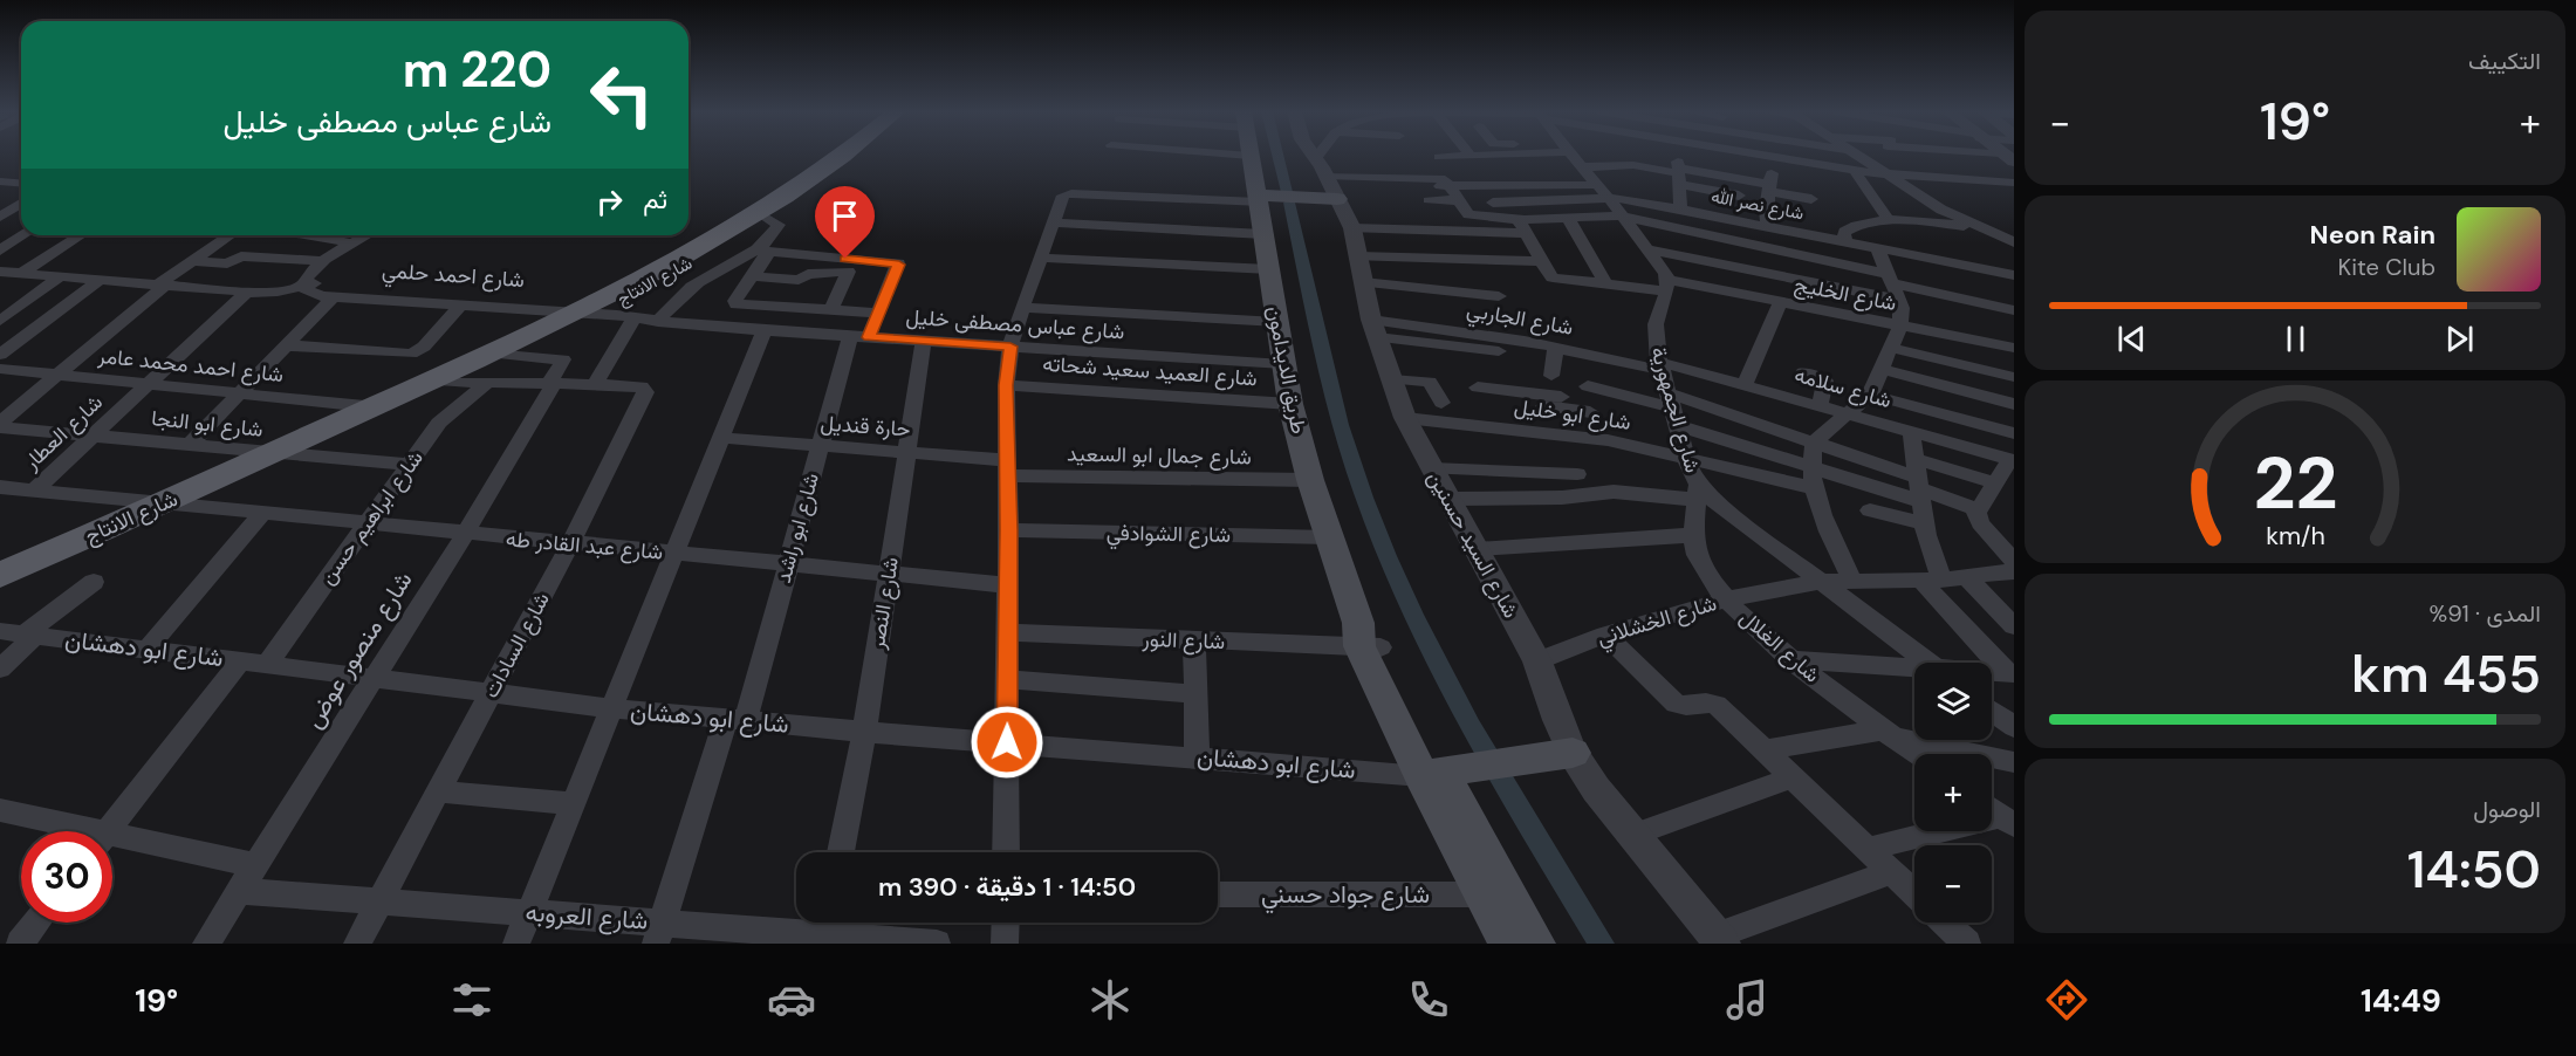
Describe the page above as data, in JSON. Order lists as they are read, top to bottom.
{
  "streets": {
    "main road": ["شارع الانتاج", "طريق الديدامون"],
    "street": [
      "شارع نصر الله",
      "شارع احمد حلمي",
      "شارع الخليج",
      "شارع الجاربي",
      "شارع عباس مصطفى خليل",
      "شارع احمد محمد عامر",
      "شارع العميد سعيد شحاته",
      "شارع سلامه",
      "شارع الجمهورية",
      "شارع ابو خليل",
      "شارع ابو النجا",
      "حارة قنديل",
      "شارع العطار",
      "شارع جمال ابو السعيد",
      "شارع ابراهيم حسن",
      "شارع ابو راشد",
      "شارع الشوادفي",
      "شارع السيد حسنين",
      "شارع عبد القادر طه",
      "شارع النصر",
      "شارع الخشلاني",
      "شارع النور",
      "شارع السادات",
      "شارع الغلال",
      "شارع ابو دهشان",
      "شارع منصور عوض",
      "شارع جواد حسني",
      "شارع العروبه"
    ]
  },
  "crossings": [
    ["شارع احمد حلمي", "شارع الانتاج"],
    ["شارع احمد حلمي", "شارع عباس مصطفى خليل"],
    ["شارع احمد حلمي", "شارع احمد محمد عامر"],
    ["شارع احمد حلمي", "شارع العطار"],
    ["شارع الانتاج", "شارع عباس مصطفى خليل"],
    ["شارع الانتاج", "شارع احمد محمد عامر"],
    ["شارع الانتاج", "شارع ابو النجا"],
    ["شارع الانتاج", "شارع ابو راشد"],
    ["شارع الانتاج", "شارع عبد القادر طه"],
    ["شارع الانتاج", "شارع منصور عوض"],
    ["شارع الخليج", "شارع الجمهورية"],
    ["شارع الجاربي", "شارع سلامه"],
    ["شارع الجاربي", "شارع الجمهورية"],
    ["شارع الجاربي", "شارع السيد حسنين"],
    ["شارع عباس مصطفى خليل", "طريق الديدامون"],
    ["شارع عباس مصطفى خليل", "شارع ابو راشد"],
    ["شارع عباس مصطفى خليل", "شارع النصر"],
    ["شارع احمد محمد عامر", "شارع العطار"],
    ["طريق الديدامون", "شارع العميد سعيد شحاته"],
    ["طريق الديدامون", "شارع جمال ابو السعيد"],
    ["طريق الديدامون", "شارع الشوادفي"],
    ["طريق الديدامون", "شارع النور"],
    ["طريق الديدامون", "شارع ابو دهشان"],
    ["طريق الديدامون", "شارع جواد حسني"],
    ["شارع سلامه", "شارع الجمهورية"],
    ["شارع الجمهورية", "شارع ابو خليل"],
    ["شارع الجمهورية", "شارع الخشلاني"],
    ["شارع الجمهورية", "شارع الغلال"],
    ["شارع ابو خليل", "شارع السيد حسنين"],
    ["شارع ابو النجا", "شارع العطار"],
    ["شارع ابو النجا", "شارع ابراهيم حسن"],
    ["حارة قنديل", "شارع جمال ابو السعيد"],
    ["حارة قنديل", "شارع ابو راشد"],
    ["حارة قنديل", "شارع النصر"],
    ["شارع العطار", "شارع عبد القادر طه"],
    ["شارع ابراهيم حسن", "شارع عبد القادر طه"],
    ["شارع ابراهيم حسن", "شارع ابو دهشان"],
    ["شارع ابو راشد", "شارع عبد القادر طه"],
    ["شارع ابو راشد", "شارع ابو دهشان"],
    ["شارع ابو راشد", "شارع العروبه"],
    ["شارع السيد حسنين", "شارع الخشلاني"],
    ["شارع عبد القادر طه", "شارع النصر"],
    ["شارع عبد القادر طه", "شارع السادات"],
    ["شارع عبد القادر طه", "شارع منصور عوض"],
    ["شارع النصر", "شارع ابو دهشان"],
    ["شارع الخشلاني", "شارع الغلال"],
    ["شارع السادات", "شارع ابو دهشان"],
    ["شارع السادات", "شارع العروبه"],
    ["شارع ابو دهشان", "شارع منصور عوض"],
    ["شارع منصور عوض", "شارع العروبه"]
  ],
  "page": {
    "tile": [
      "التكييف",
      ["المدى · 91%", "455 km"],
      ["الوصول", "14:50"]
    ],
    "turn": ["220 m", "شارع عباس مصطفى خليل"],
    "heat": ["−", "19°", "+"],
    "then": "ثم",
    "song": ["Neon Rain", "Kite Club"],
    "map_buttons": ["+", "−"],
    "limit": "30",
    "trip": "14:50 · 1 دقيقة · 390 m",
    "tabs": ["14:49", "19°"],
    "gauge": ["22", "km/h"]
  }
}
